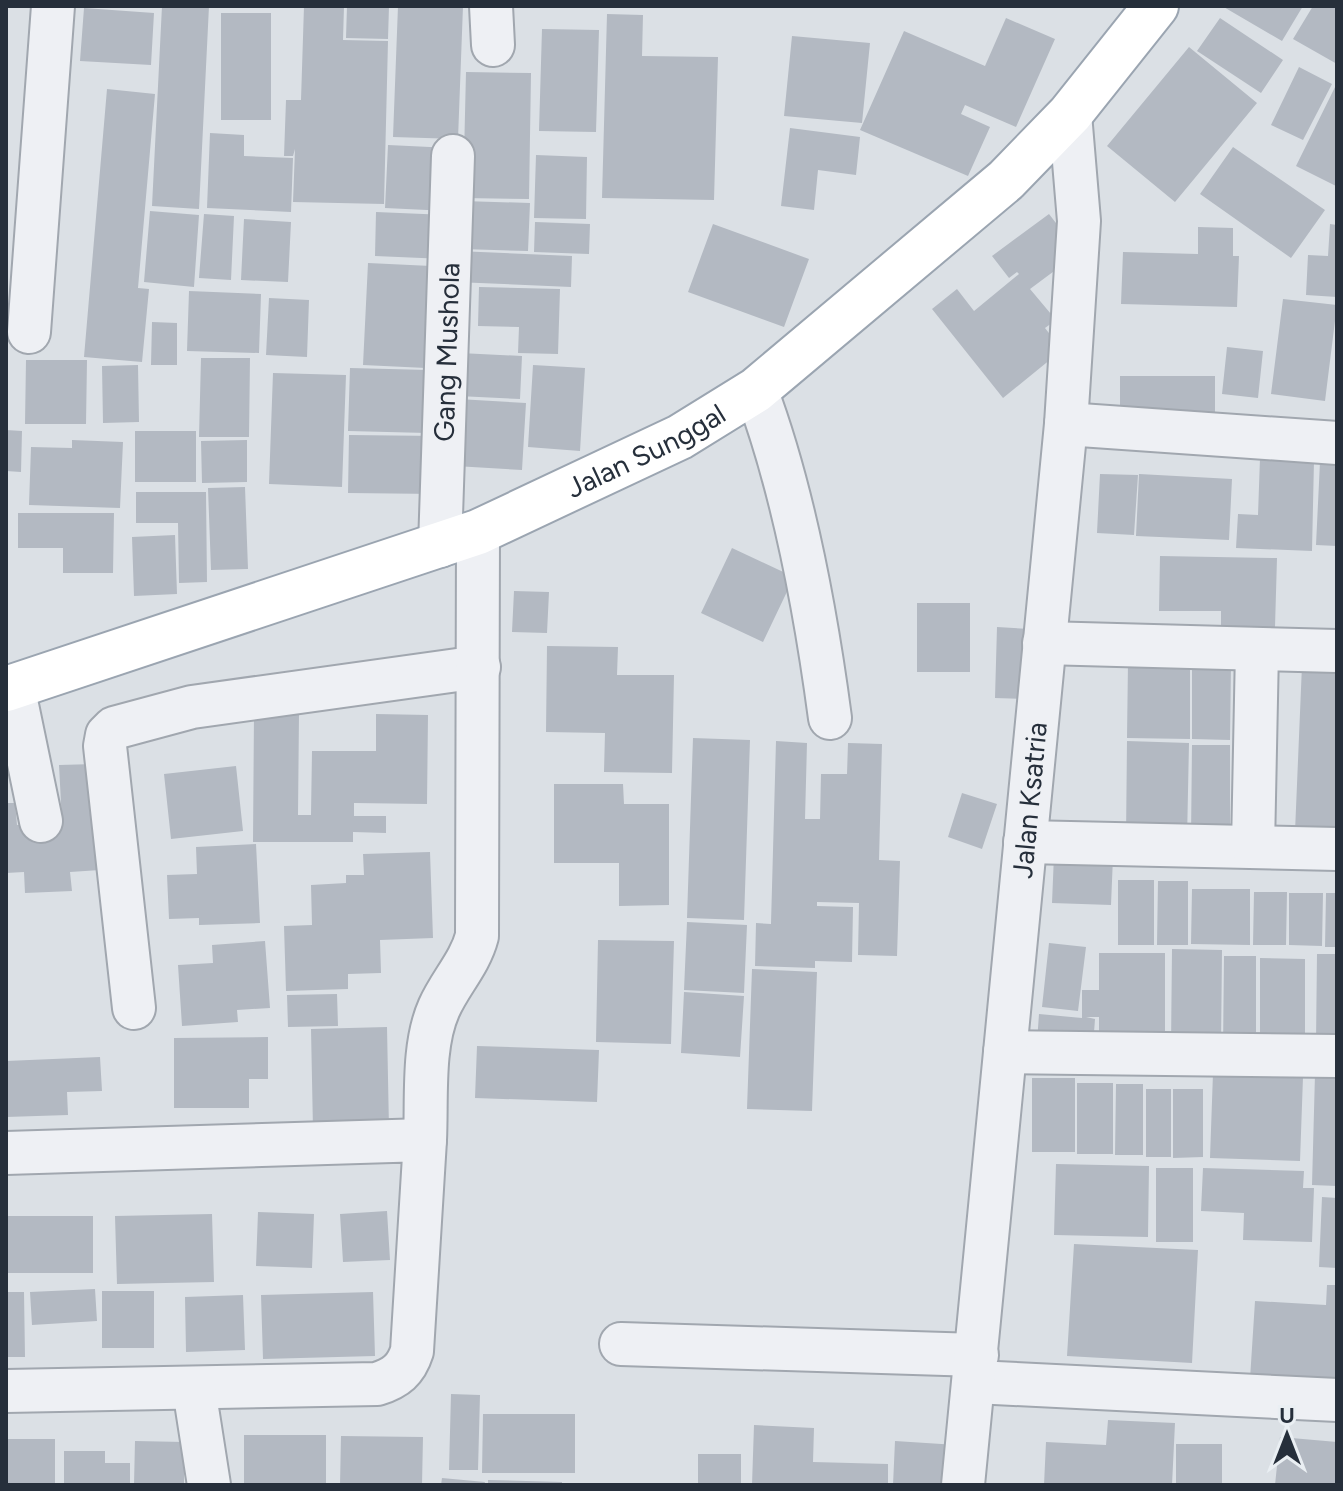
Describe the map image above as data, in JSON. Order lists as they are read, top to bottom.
{
  "streets": {
    "main road": ["Jalan Sunggal"],
    "street": ["Gang Mushola", "Jalan Ksatria"]
  },
  "crossings": [
    ["Gang Mushola", "Jalan Sunggal"],
    ["Jalan Sunggal", "Jalan Ksatria"]
  ],
  "north": "top"
}
